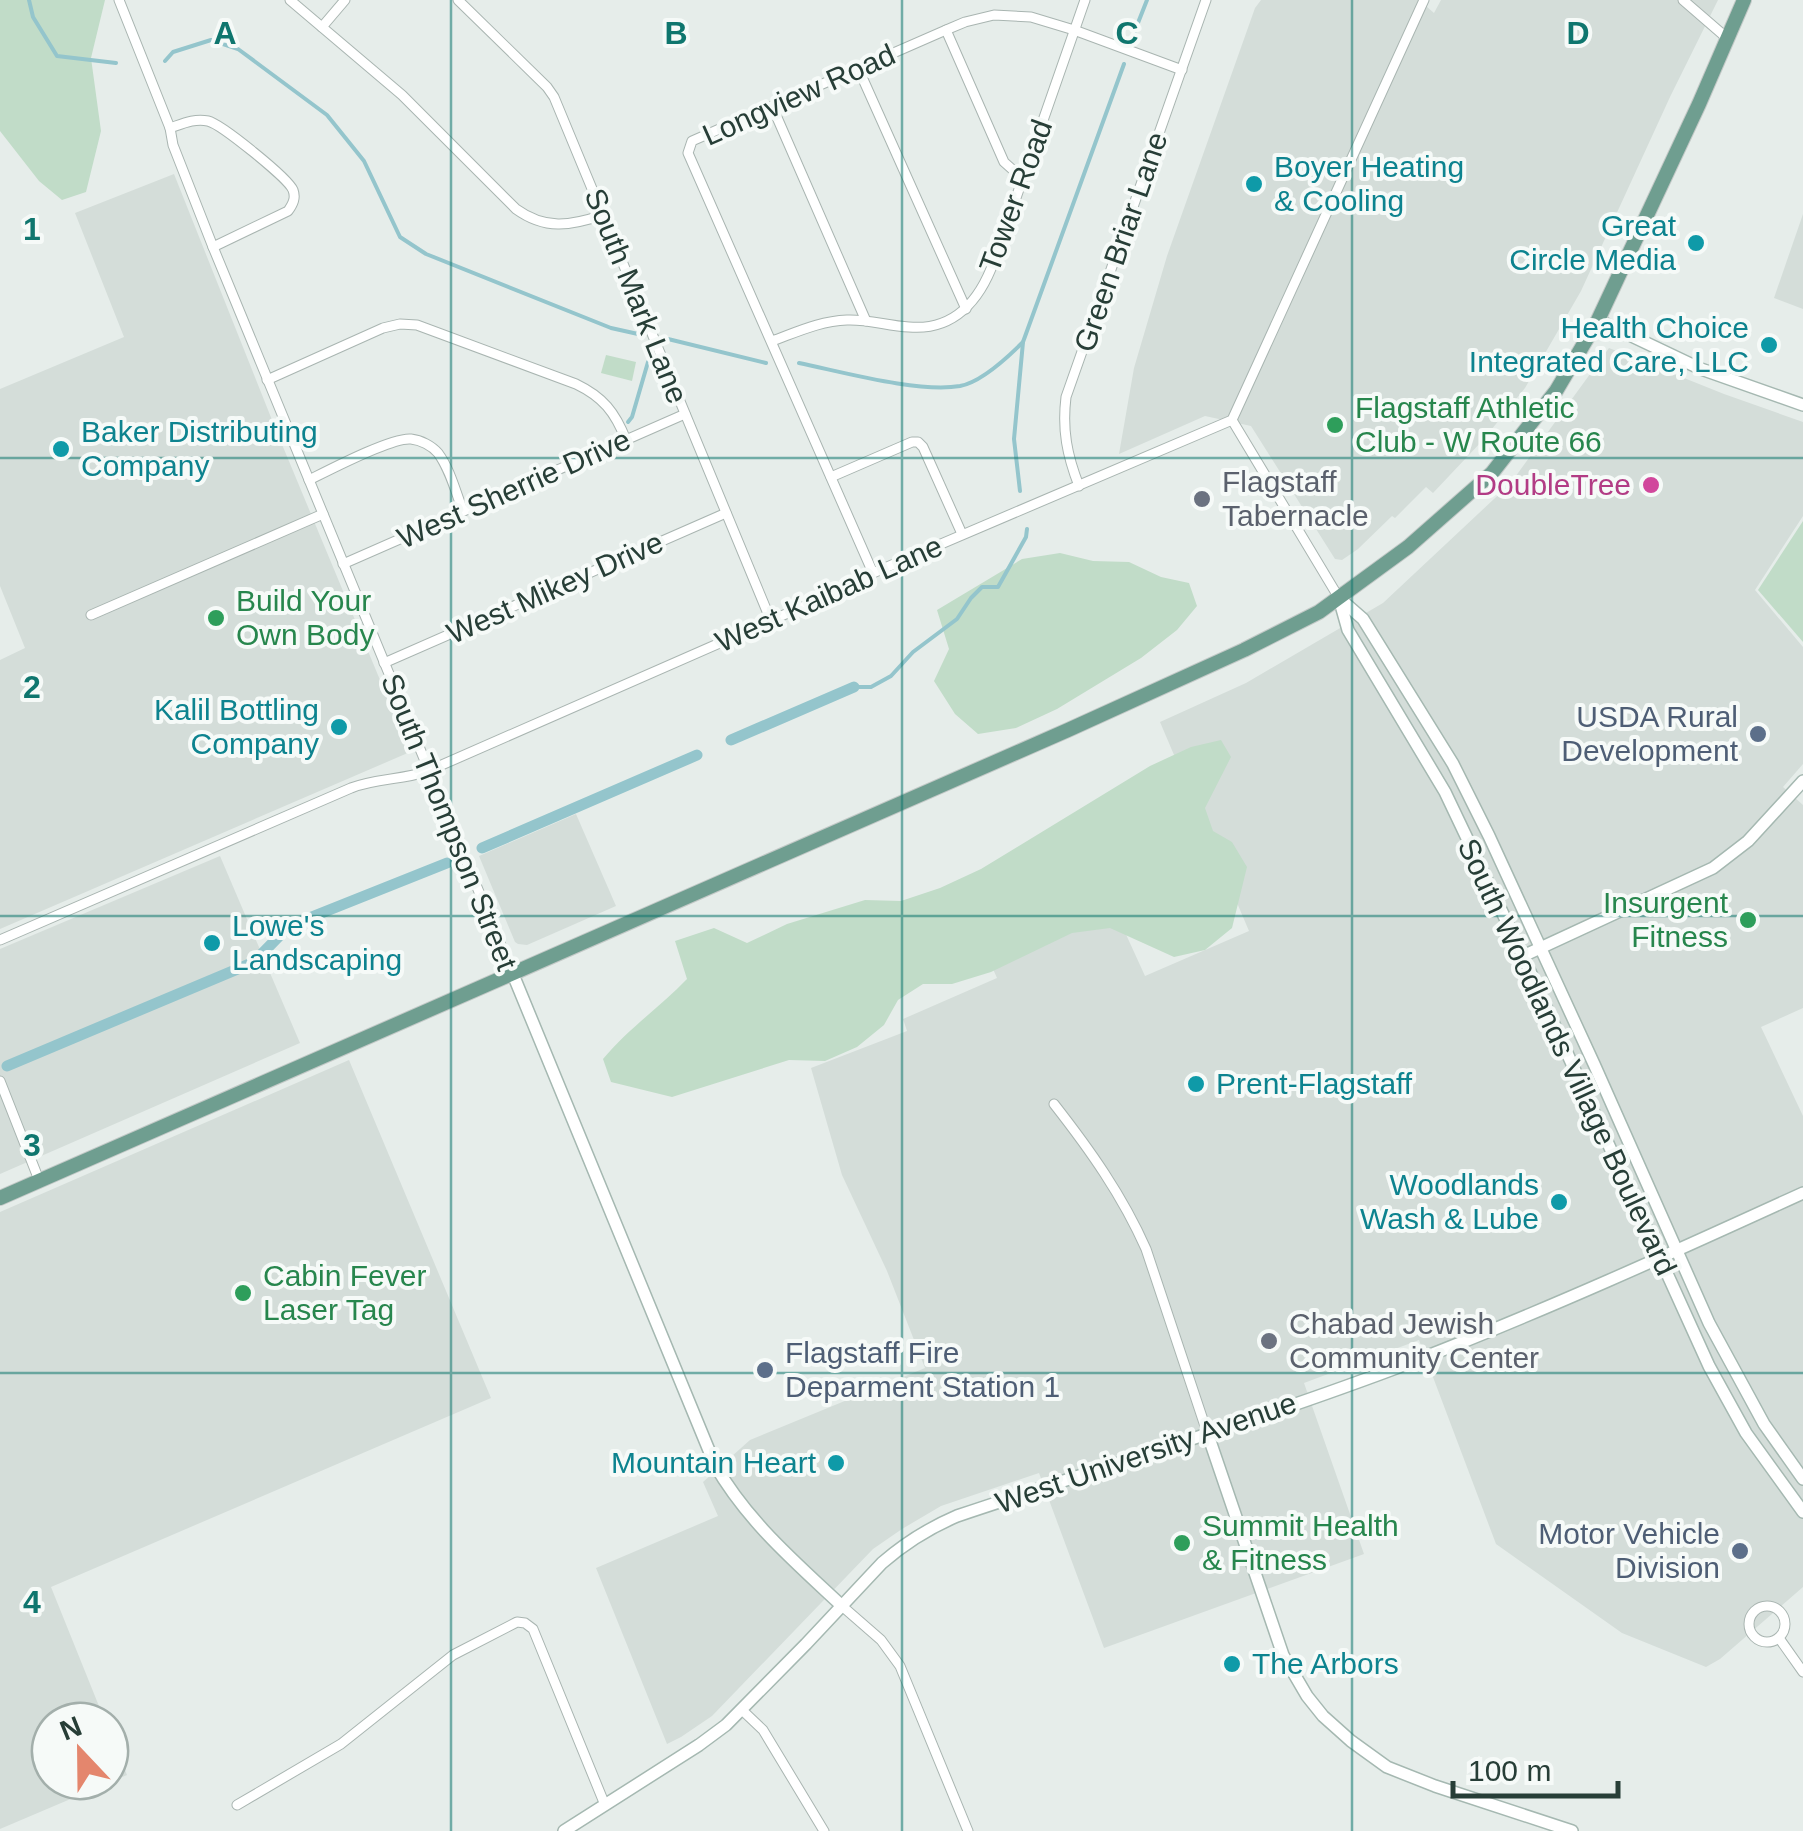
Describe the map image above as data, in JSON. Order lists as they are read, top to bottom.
{
  "streets": {
    "street": [
      "Longview Road",
      "Tower Road",
      "Green Briar Lane",
      "South Mark Lane",
      "West Sherrie Drive",
      "West Mikey Drive",
      "West Kaibab Lane",
      "South Thompson Street",
      "South Woodlands Village Boulevard",
      "West University Avenue"
    ]
  },
  "crossings": [
    ["Longview Road", "Tower Road"],
    ["Longview Road", "Green Briar Lane"],
    ["Longview Road", "West Kaibab Lane"],
    ["Green Briar Lane", "West Kaibab Lane"],
    ["South Mark Lane", "West Sherrie Drive"],
    ["South Mark Lane", "West Mikey Drive"],
    ["South Mark Lane", "West Kaibab Lane"],
    ["West Sherrie Drive", "South Thompson Street"],
    ["West Mikey Drive", "South Thompson Street"],
    ["West Kaibab Lane", "South Thompson Street"],
    ["West Kaibab Lane", "South Woodlands Village Boulevard"],
    ["South Thompson Street", "West University Avenue"],
    ["South Woodlands Village Boulevard", "West University Avenue"]
  ],
  "places": [
    "Boyer Heating & Cooling",
    "Great Circle Media",
    "Health Choice Integrated Care, LLC",
    "Flagstaff Athletic Club - W Route 66",
    "Baker Distributing Company",
    "DoubleTree",
    "Flagstaff Tabernacle",
    "Build Your Own Body",
    "Kalil Bottling Company",
    "USDA Rural Development",
    "Insurgent Fitness",
    "Lowe's Landscaping",
    "Prent-Flagstaff",
    "Woodlands Wash & Lube",
    "Cabin Fever Laser Tag",
    "Chabad Jewish Community Center",
    "Flagstaff Fire Deparment Station 1",
    "Mountain Heart",
    "Summit Health & Fitness",
    "Motor Vehicle Division",
    "The Arbors"
  ],
  "scale_bar": "100 m",
  "north": "top",
  "grid": {
    "columns": [
      "A",
      "B",
      "C",
      "D"
    ],
    "rows": [
      "1",
      "2",
      "3",
      "4"
    ]
  }
}
